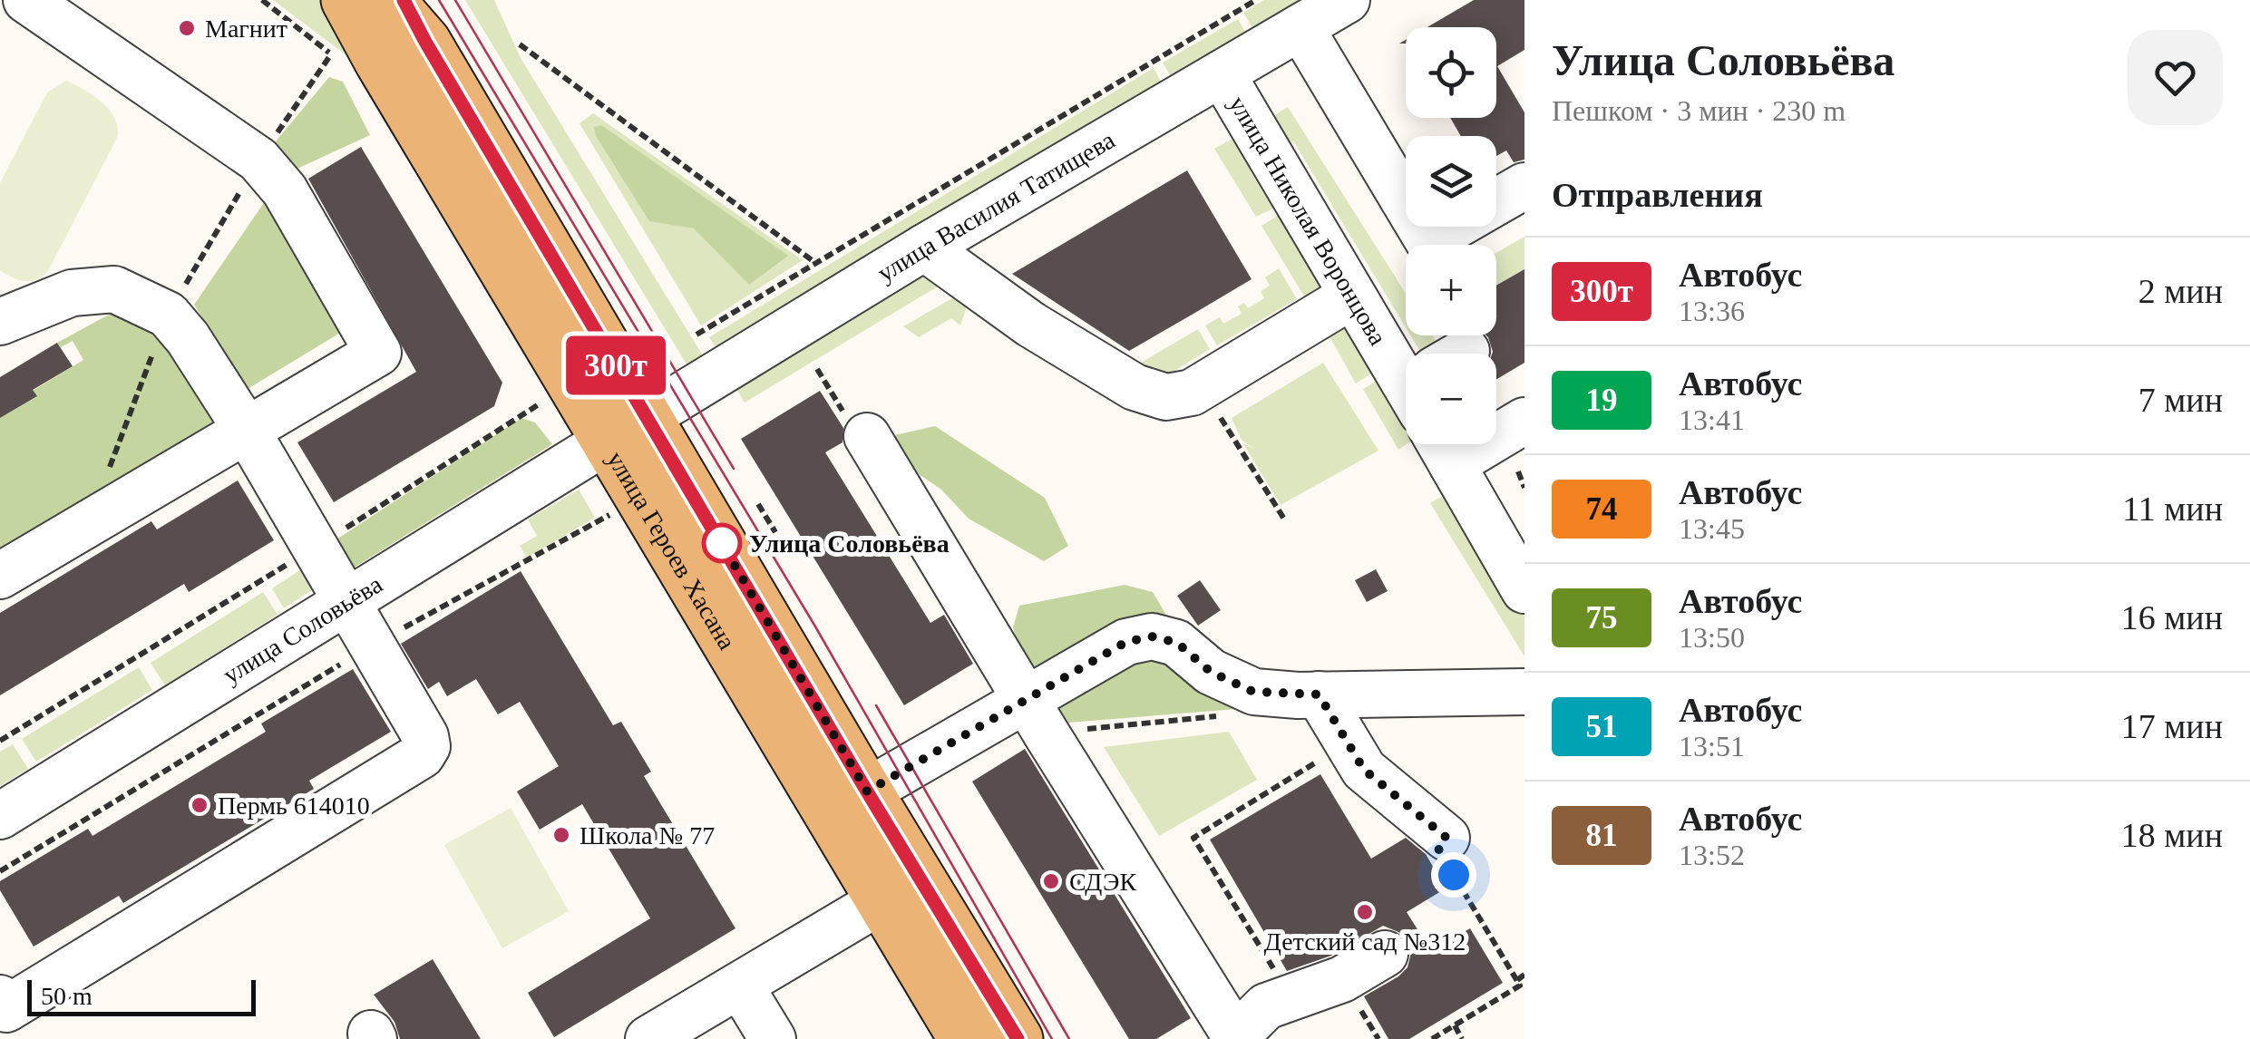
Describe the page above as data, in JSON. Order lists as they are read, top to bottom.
{
  "streets": {
    "main road": ["улица Героев Хасана"],
    "street": ["улица Василия Татищева", "улица Николая Воронцова", "улица Соловьёва"]
  },
  "crossings": [
    ["улица Василия Татищева", "улица Николая Воронцова"],
    ["улица Василия Татищева", "улица Героев Хасана"],
    ["улица Василия Татищева", "улица Соловьёва"],
    ["улица Героев Хасана", "улица Соловьёва"]
  ],
  "places": [
    "Магнит",
    "Улица Соловьёва",
    "Пермь 614010",
    "Школа № 77",
    "СДЭК",
    "Детский сад №312"
  ],
  "lines": ["bus line 300т"],
  "scale_bar": "50 m",
  "page": {
    "on_map": "300т",
    "heading": [
      ["Улица Соловьёва", "Пешком · 3 мин · 230 m"],
      "Отправления"
    ],
    "map_buttons": ["+", "−"],
    "list": [
      {
        "mark": "300т",
        "name": "Автобус",
        "note": "13:36",
        "value": "2 мин"
      },
      {
        "mark": "19",
        "name": "Автобус",
        "note": "13:41",
        "value": "7 мин"
      },
      {
        "mark": "74",
        "name": "Автобус",
        "note": "13:45",
        "value": "11 мин"
      },
      {
        "mark": "75",
        "name": "Автобус",
        "note": "13:50",
        "value": "16 мин"
      },
      {
        "mark": "51",
        "name": "Автобус",
        "note": "13:51",
        "value": "17 мин"
      },
      {
        "mark": "81",
        "name": "Автобус",
        "note": "13:52",
        "value": "18 мин"
      }
    ],
    "scale": "50 m"
  }
}
